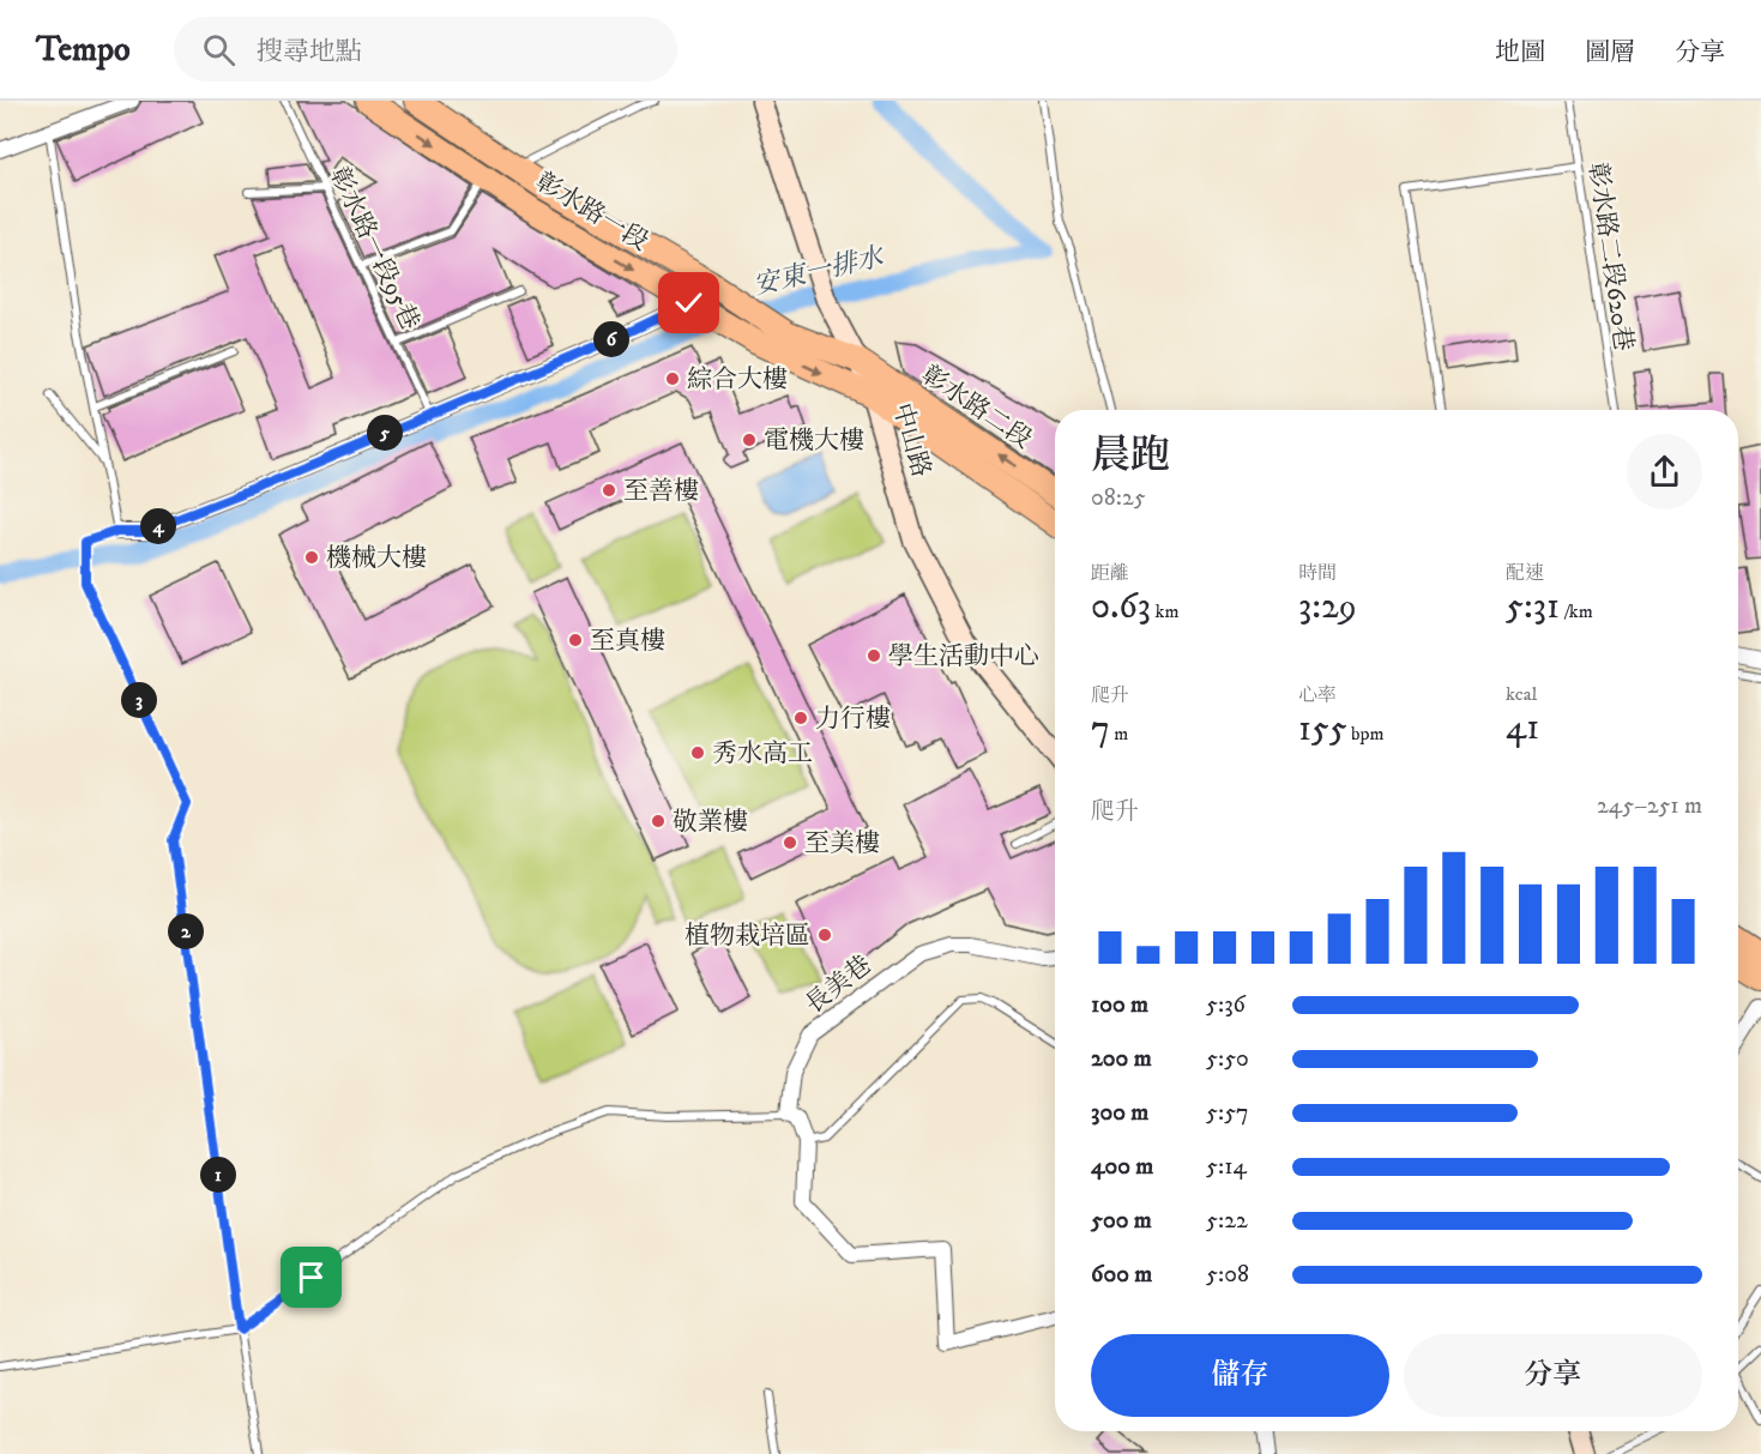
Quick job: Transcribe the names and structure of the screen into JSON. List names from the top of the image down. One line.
{"streets":{"main road":["彰水路一段","彰水路二段"],"street":["中山路","長美巷"],"lane":["彰水路一段95巷","彰水路二段620巷"]},"crossings":[["彰水路一段","彰水路二段"],["彰水路一段","中山路"],["彰水路二段","中山路"]],"water":["安東一排水"],"places":["綜合大樓","電機大樓","至善樓","機械大樓","至真樓","學生活動中心","力行樓","秀水高工","敬業樓","至美樓","植物栽培區"],"page":{"header":"Tempo","search":"搜尋地點","nav":["地圖","圖層","分享"],"pins":["6","5","4","3","2","1"],"heading":["晨跑","08:25"],"stats":[["距離","0.63 km"],["時間","3:29"],["配速","5:31 /km"],["爬升","7 m"],["心率","155 bpm"],["kcal","41"]],"chart":["爬升","245–251 m"],"list":[{"name":"100 m","note":"5:36"},{"name":"200 m","note":"5:50"},{"name":"300 m","note":"5:57"},{"name":"400 m","note":"5:14"},{"name":"500 m","note":"5:22"},{"name":"600 m","note":"5:08"}],"buttons":["儲存","分享"]}}
